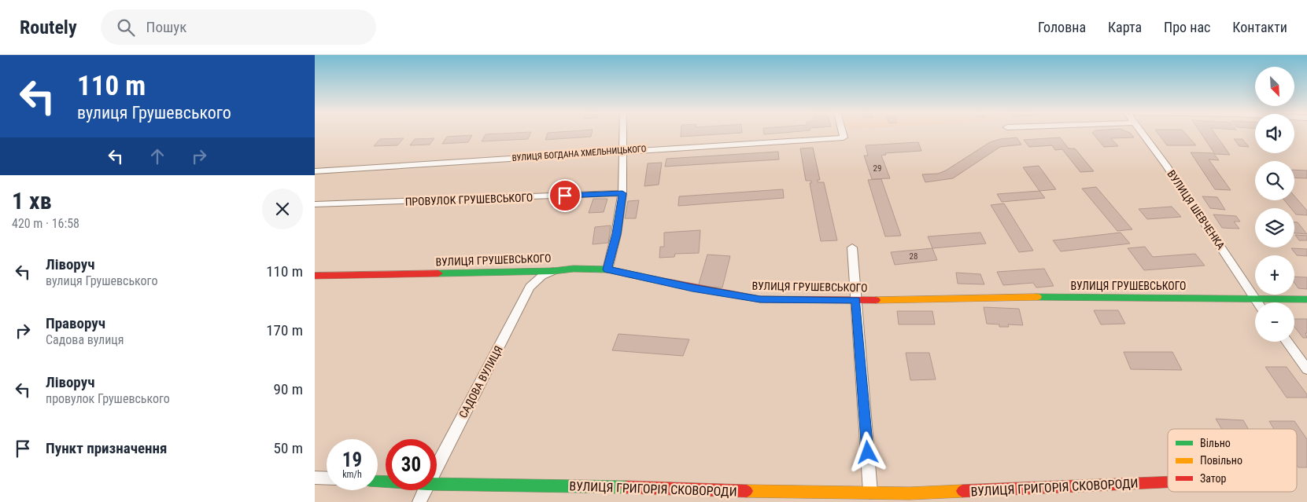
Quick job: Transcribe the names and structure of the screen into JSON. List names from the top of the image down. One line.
{"streets":{"street":["ВУЛИЦЯ БОГДАНА ХМЕЛЬНИЦЬКОГО","ПРОВУЛОК ГРУШЕВСЬКОГО","ВУЛИЦЯ ШЕВЧЕНКА","ВУЛИЦЯ ГРУШЕВСЬКОГО","САДОВА ВУЛИЦЯ","ВУЛИЦЯ ГРИГОРІЯ СКОВОРОДИ"]},"crossings":[["ВУЛИЦЯ ШЕВЧЕНКА","ВУЛИЦЯ ГРУШЕВСЬКОГО"],["ВУЛИЦЯ ГРУШЕВСЬКОГО","САДОВА ВУЛИЦЯ"]],"house_numbers":["29","28"],"legend":["Вільно","Повільно","Затор"],"north":"bottom right","page":{"header":"Routely","search":"Пошук","nav":["Головна","Карта","Про нас","Контакти"],"turn":["110 m","вулиця Грушевського"],"map_buttons":["+","−"],"heading":["1 хв","420 m · 16:58"],"list":[{"name":"Ліворуч","note":"вулиця Грушевського","value":"110 m"},{"name":"Праворуч","note":"Садова вулиця","value":"170 m"},{"name":"Ліворуч","note":"провулок Грушевського","value":"90 m"},{"name":"Пункт призначення","value":"50 m"}],"speed":"19 km/h","limit":"30"}}
